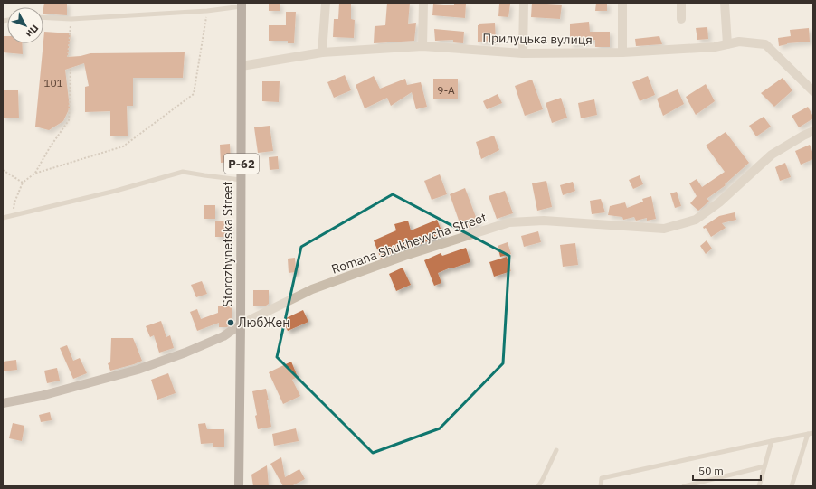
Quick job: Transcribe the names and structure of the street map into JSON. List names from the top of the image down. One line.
{"streets":{"main road":["Р-62","Storozhynetska Street"],"street":["Прилуцька вулиця","Romana Shukhevycha Street"]},"crossings":[["Прилуцька вулиця","Storozhynetska Street"],["Romana Shukhevycha Street","Storozhynetska Street"]],"places":["ЛюбЖен"],"house_numbers":["101","9-А"],"scale_bar":"50 m","north":"bottom right"}
